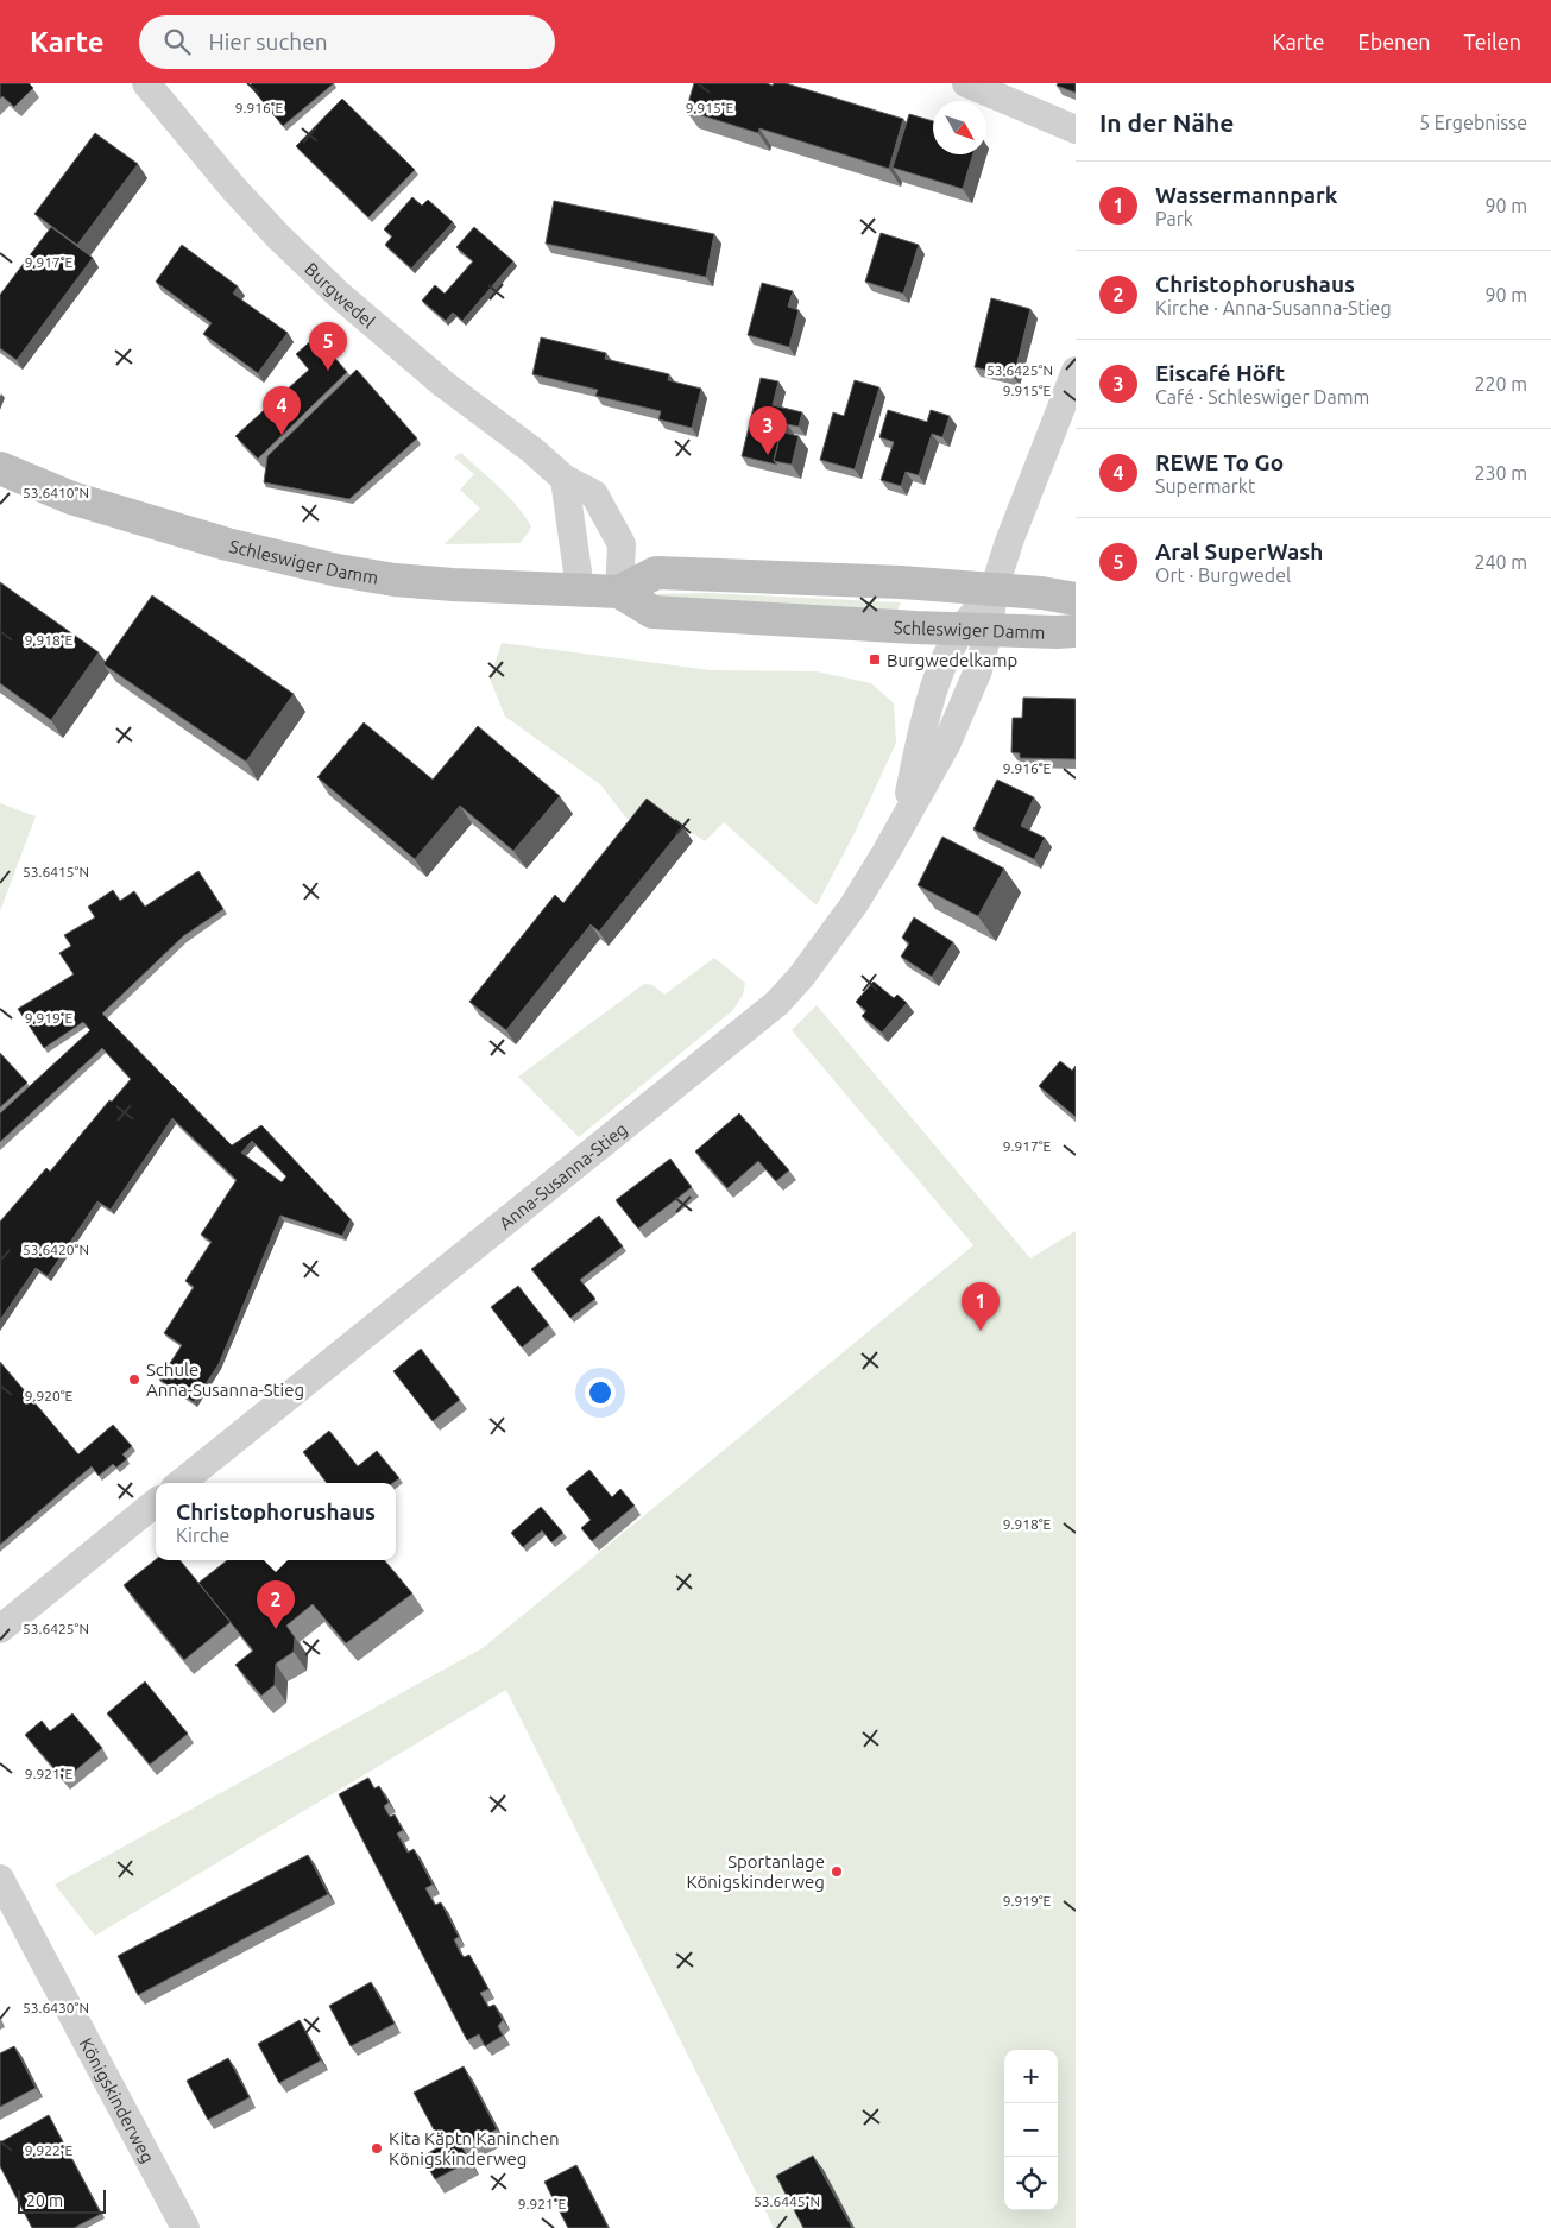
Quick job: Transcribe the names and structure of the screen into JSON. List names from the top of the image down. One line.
{"streets":{"main road":["Schleswiger Damm"],"street":["Burgwedel","Anna-Susanna-Stieg","Königskinderweg"]},"crossings":[["Burgwedel","Schleswiger Damm"],["Schleswiger Damm","Anna-Susanna-Stieg"]],"places":{"transit":["Burgwedelkamp"],"other":["Schule Anna-Susanna-Stieg","Sportanlage Königskinderweg","Kita Käptn Kaninchen Königskinderweg"]},"scale_bar":"20 m","north":"bottom right","page":{"header":"Karte","search":"Hier suchen","nav":["Karte","Ebenen","Teilen"],"heading":["In der Nähe","5 Ergebnisse"],"list":[{"mark":"1","name":"Wassermannpark","note":"Park","value":"90 m"},{"mark":"2","name":"Christophorushaus","note":"Kirche · Anna-Susanna-Stieg","value":"90 m"},{"mark":"3","name":"Eiscafé Höft","note":"Café · Schleswiger Damm","value":"220 m"},{"mark":"4","name":"REWE To Go","note":"Supermarkt","value":"230 m"},{"mark":"5","name":"Aral SuperWash","note":"Ort · Burgwedel","value":"240 m"}],"pins":["5","4","3","1","2"],"popup":["Christophorushaus","Kirche"],"map_buttons":["+","−"],"scale":"20 m"},"coordinates":["9.916°E","9.915°E","9.917°E","53.6425°N","53.6410°N","9.918°E","53.6415°N","9.919°E","53.6420°N","9.920°E","9.921°E","53.6430°N","9.922°E","53.6445°N"]}
